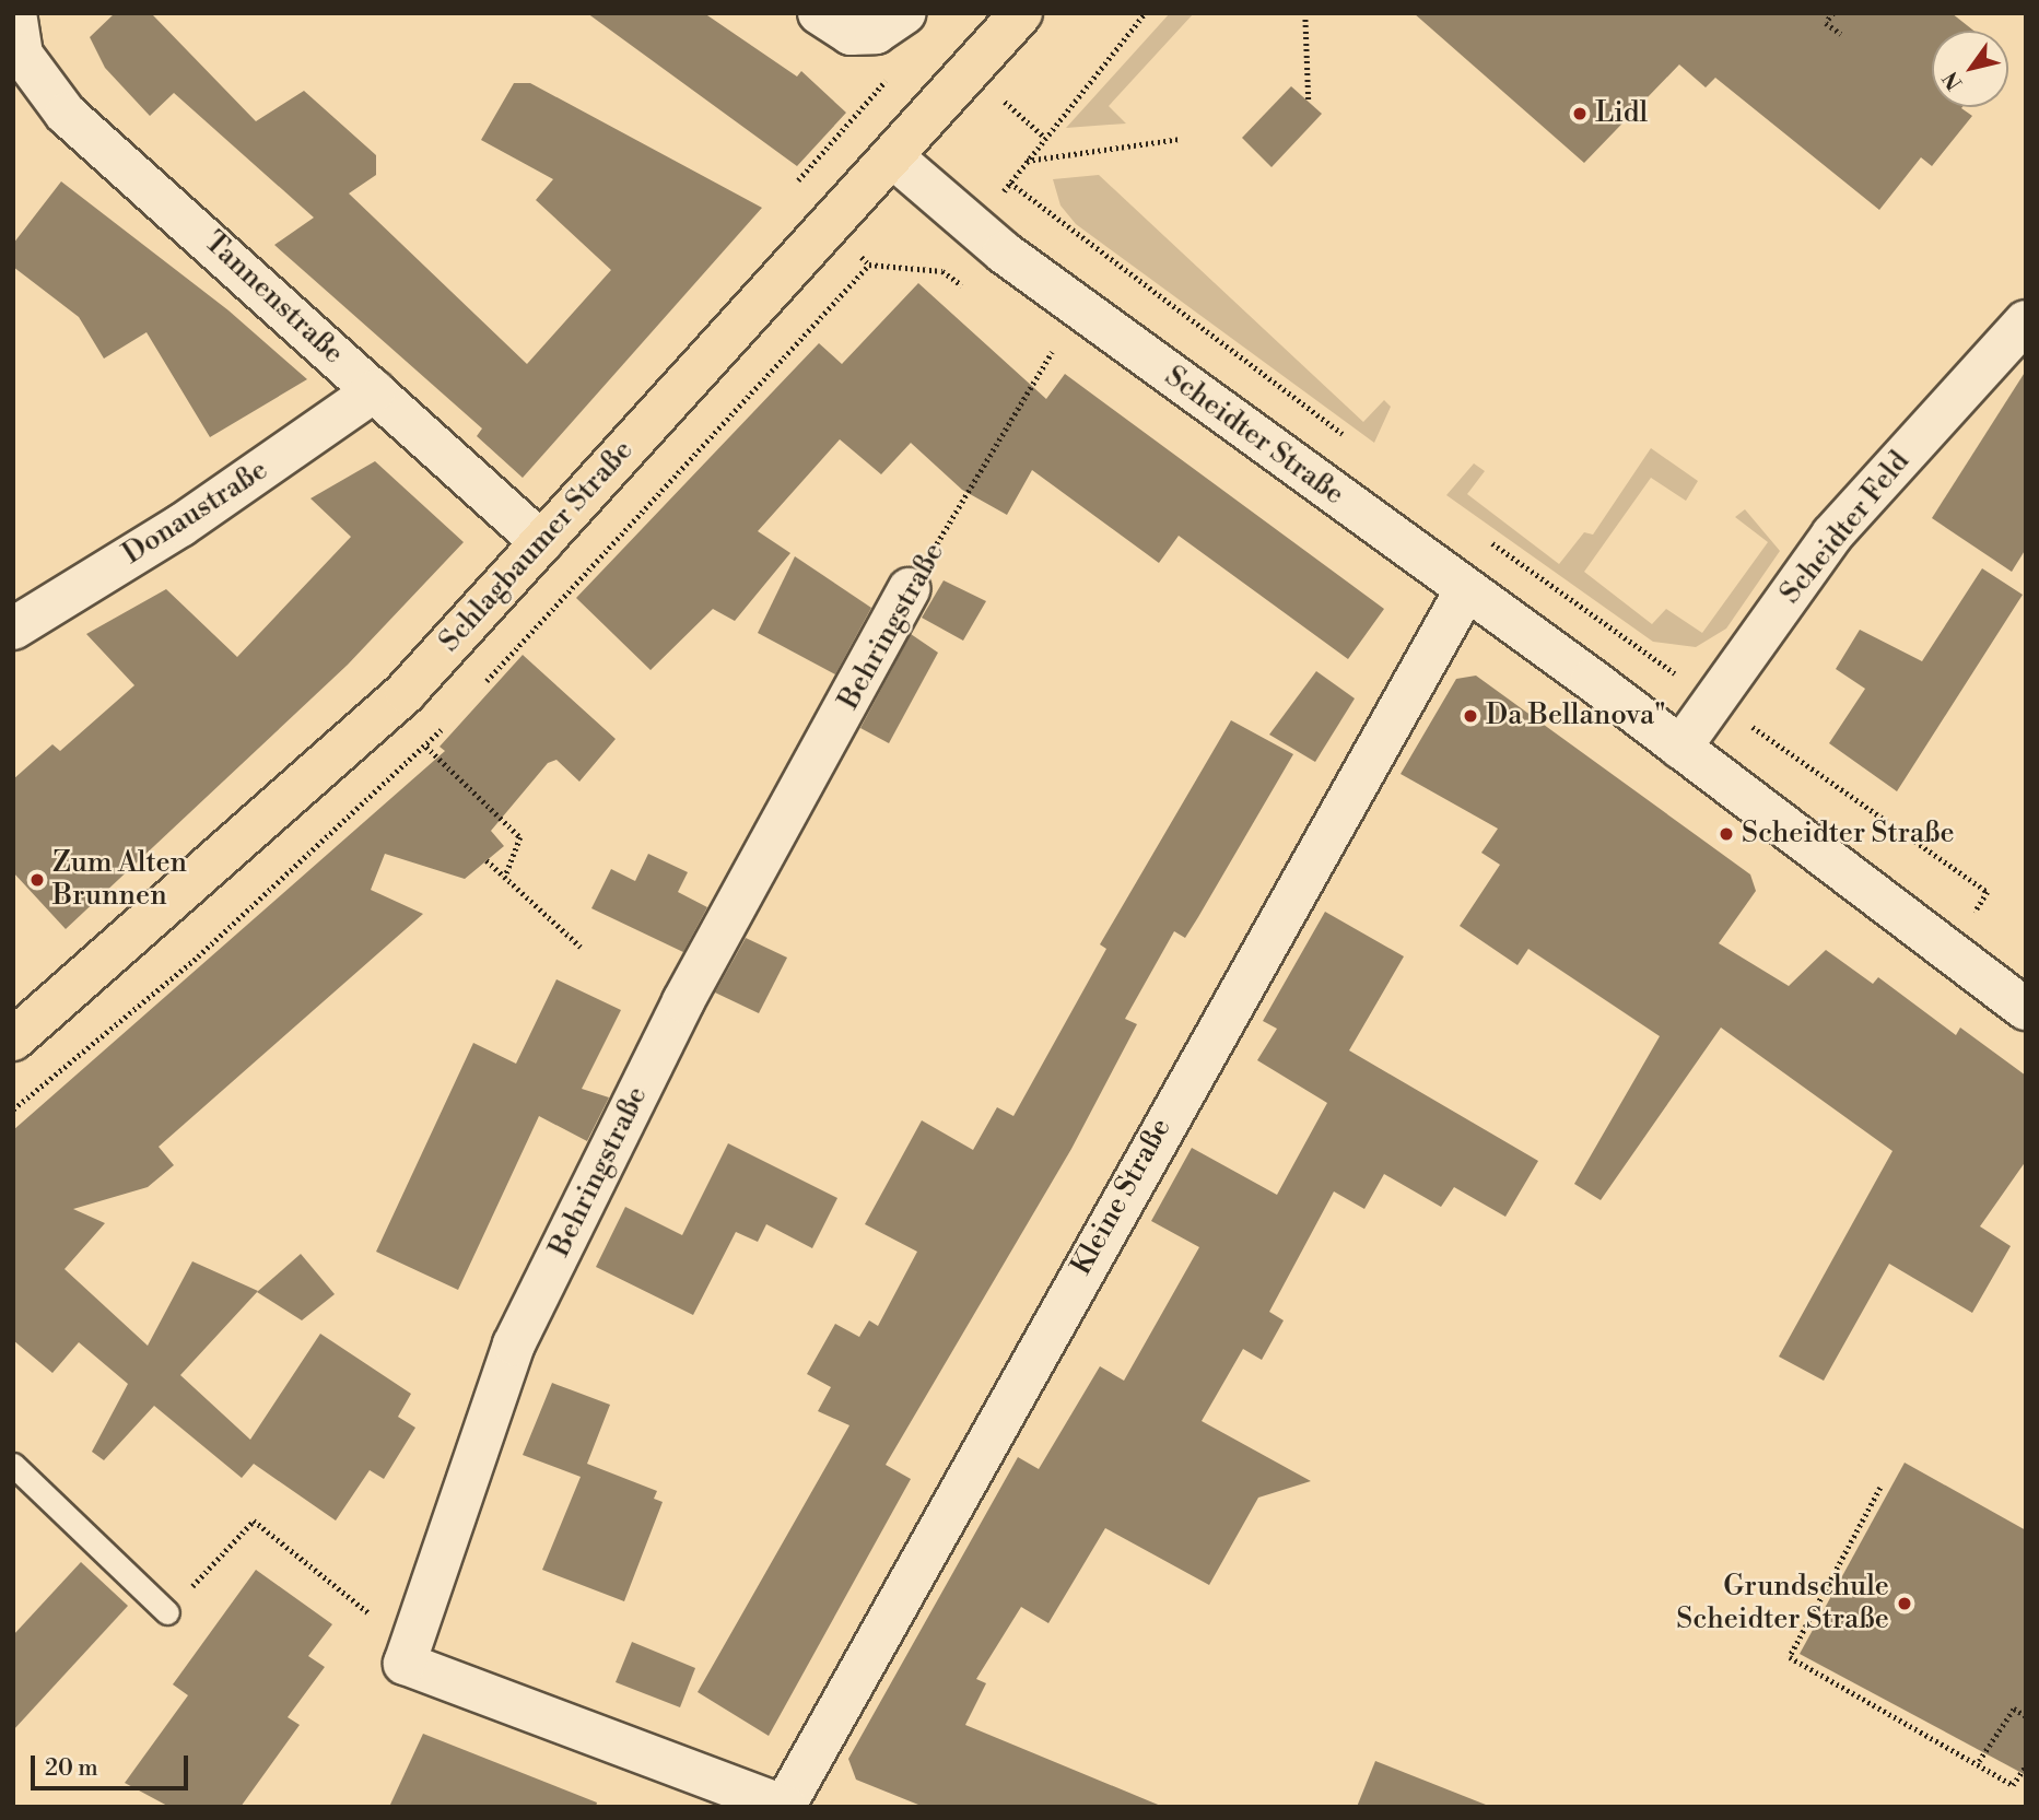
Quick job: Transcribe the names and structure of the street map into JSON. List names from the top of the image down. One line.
{"streets":{"main road":["Schlagbaumer Straße"],"street":["Tannenstraße","Scheidter Straße","Donaustraße","Scheidter Feld","Behringstraße","Kleine Straße"]},"crossings":[["Tannenstraße","Donaustraße"],["Tannenstraße","Schlagbaumer Straße"],["Scheidter Straße","Scheidter Feld"],["Scheidter Straße","Schlagbaumer Straße"],["Scheidter Straße","Kleine Straße"],["Behringstraße","Kleine Straße"]],"places":["Lidl","Da Bellanova\"","Scheidter Straße","Zum Alten Brunnen","Grundschule Scheidter Straße"],"scale_bar":"20 m","north":"bottom left"}
